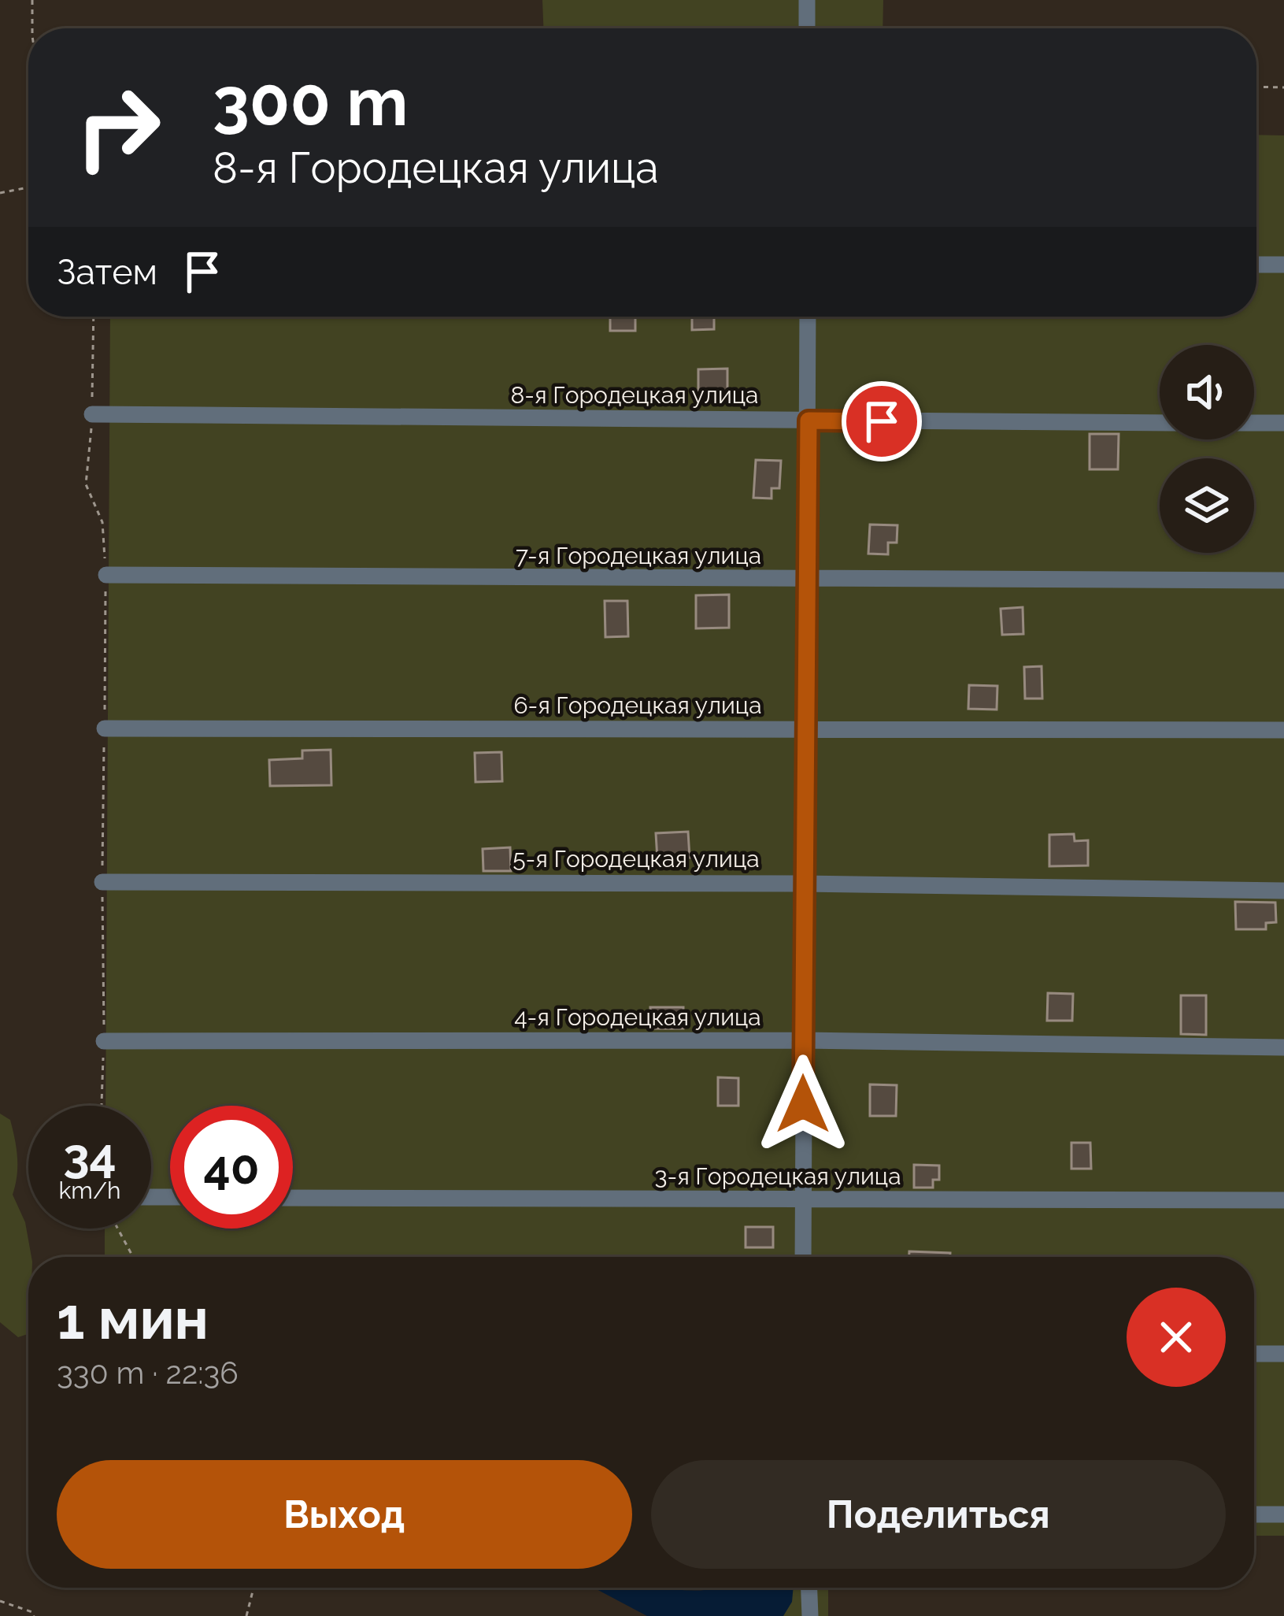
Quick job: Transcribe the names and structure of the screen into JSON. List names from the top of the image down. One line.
{"streets":{"street":["8-я Городецкая улица","7-я Городецкая улица","6-я Городецкая улица","5-я Городецкая улица","4-я Городецкая улица","3-я Городецкая улица"]},"page":{"turn":["300 m","8-я Городецкая улица"],"then":"Затем","speed":"34 km/h","limit":"40","heading":["1 мин","330 m · 22:36"],"buttons":["Выход","Поделиться"]}}
